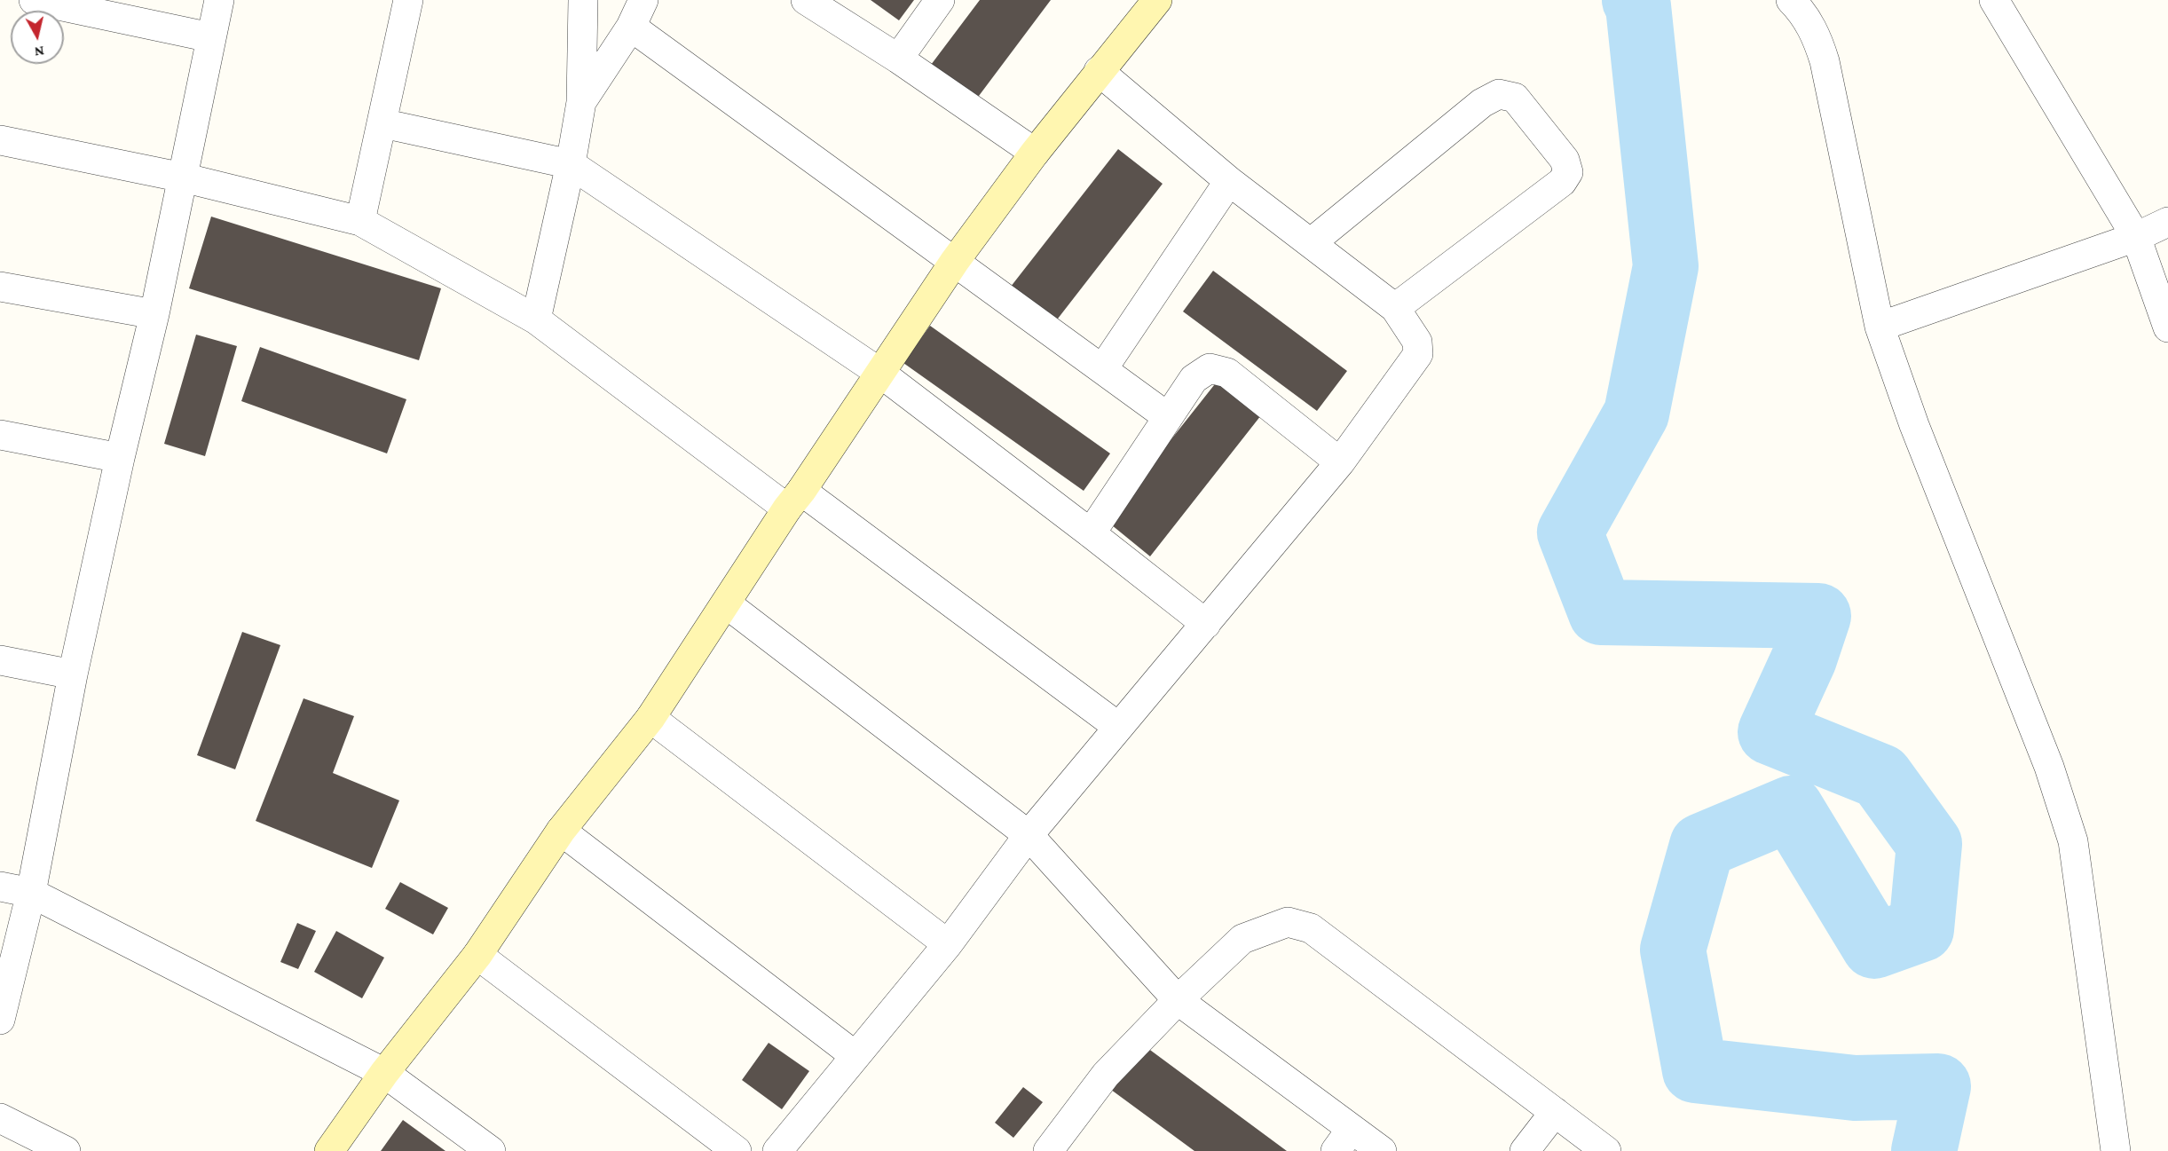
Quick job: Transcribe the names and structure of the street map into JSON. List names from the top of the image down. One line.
{"north":"bottom"}
